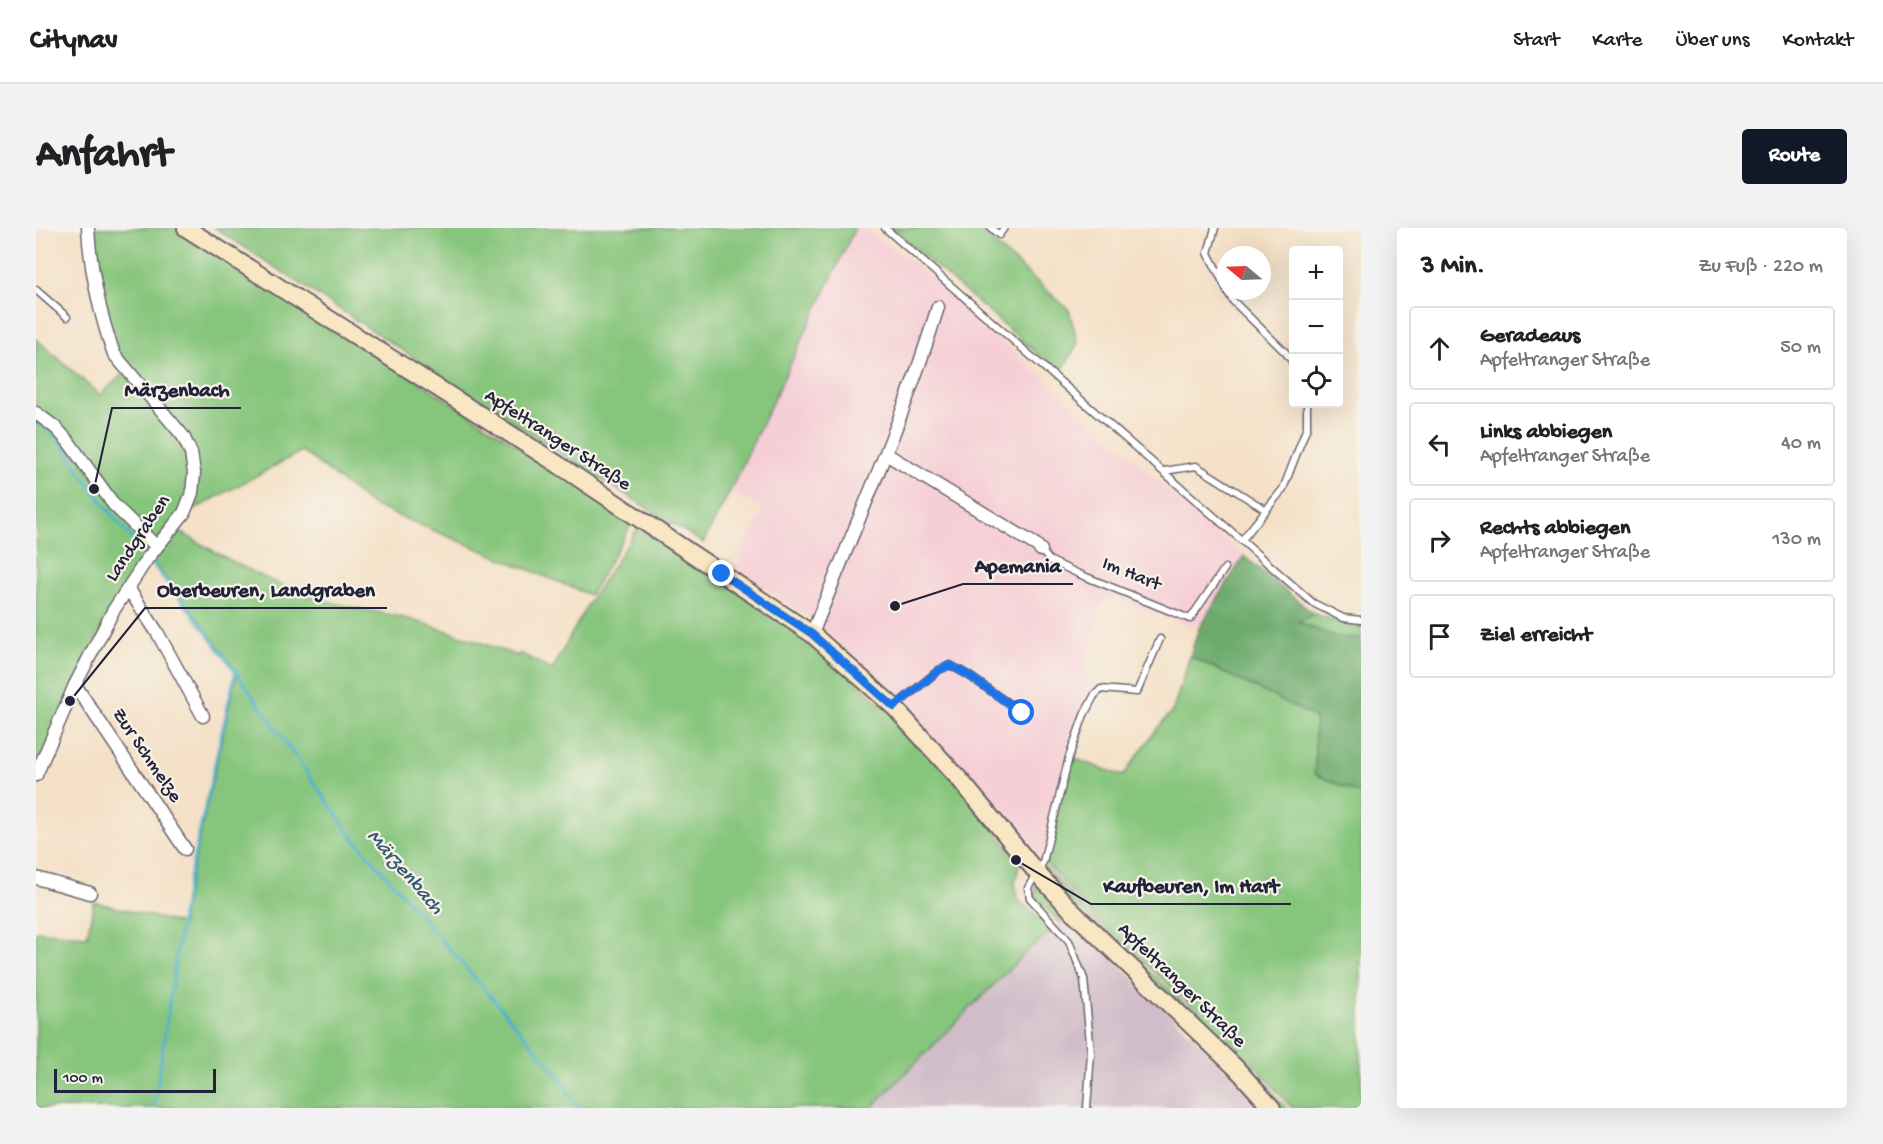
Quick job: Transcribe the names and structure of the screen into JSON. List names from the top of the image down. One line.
{"streets":{"street":["Apfeltranger Straße","Landgraben","Im Hart","Zur Schmelze"]},"crossings":[["Landgraben","Zur Schmelze"]],"water":["Märzenbach"],"places":["Märzenbach","Apemania","Oberbeuren, Landgraben","Kaufbeuren, Im Hart"],"scale_bar":"100 m","north":"left","page":{"header":"Citynav","nav":["Start","Karte","Über uns","Kontakt"],"buttons":"Route","title":"Anfahrt","heading":["3 Min.","Zu Fuß · 220 m"],"map_buttons":["+","−"],"list":[["Geradeaus","Apfeltranger Straße","50 m"],["Links abbiegen","Apfeltranger Straße","40 m"],["Rechts abbiegen","Apfeltranger Straße","130 m"],"Ziel erreicht"],"scale":"100 m"}}
